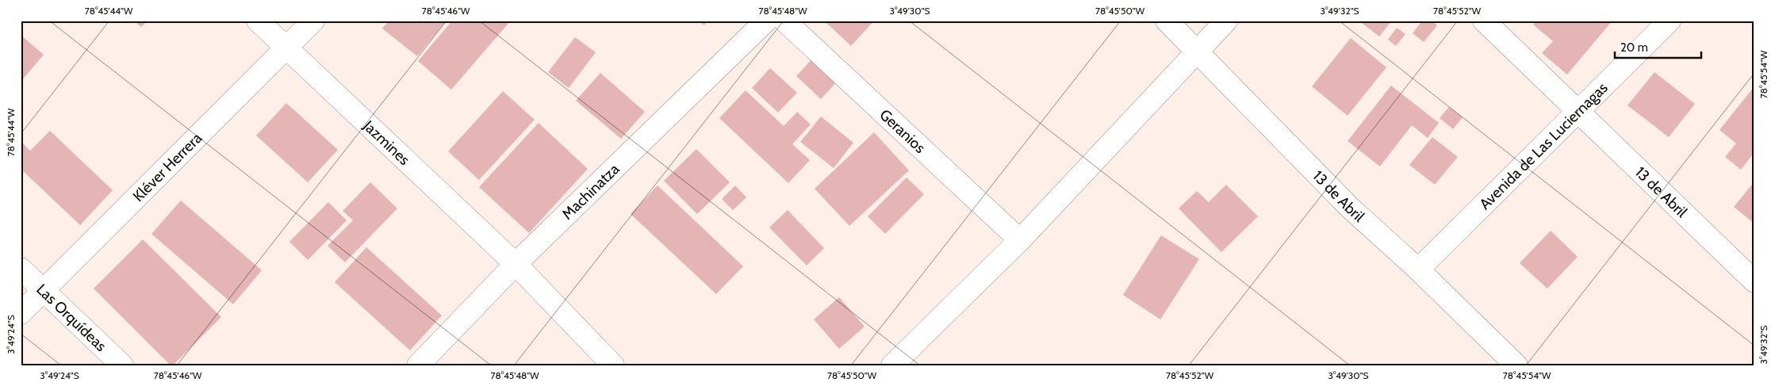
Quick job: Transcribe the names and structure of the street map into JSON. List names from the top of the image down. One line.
{"streets":{"street":["Geranios","Jazmines","Avenida de Las Luciernagas","Kléver Herrera","Machinatza","13 de Abril","Las Orquídeas"]},"crossings":[["Jazmines","Kléver Herrera"],["Jazmines","Machinatza"],["Avenida de Las Luciernagas","13 de Abril"],["Kléver Herrera","Las Orquídeas"]],"scale_bar":"20 m","coordinates":["78°45'44\"W","78°45'46\"W","78°45'48\"W","3°49'30\"S","78°45'50\"W","3°49'32\"S","78°45'52\"W","78°45'54\"W","3°49'24\"S"]}
